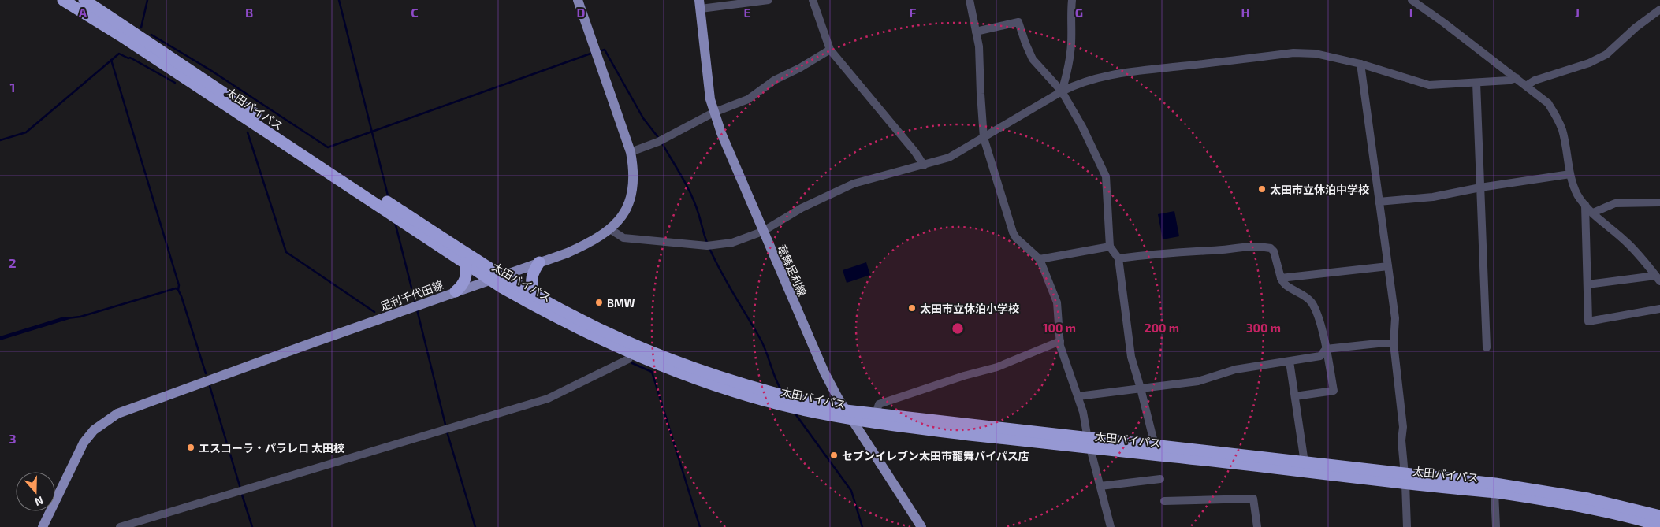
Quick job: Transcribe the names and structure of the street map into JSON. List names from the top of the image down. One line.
{"streets":{"highway":["太田バイパス"],"main road":["竜舞足利線","足利千代田線"]},"crossings":[["太田バイパス","竜舞足利線"],["太田バイパス","足利千代田線"]],"places":["太田市立休泊中学校","BMW","太田市立休泊小学校","エスコーラ・パラレロ 太田校","セブンイレブン太田市龍舞バイパス店"],"north":"bottom","grid":{"columns":["A","B","C","D","E","F","G","H","I","J"],"rows":["1","2","3"]},"rings":["100 m","200 m","300 m"]}
